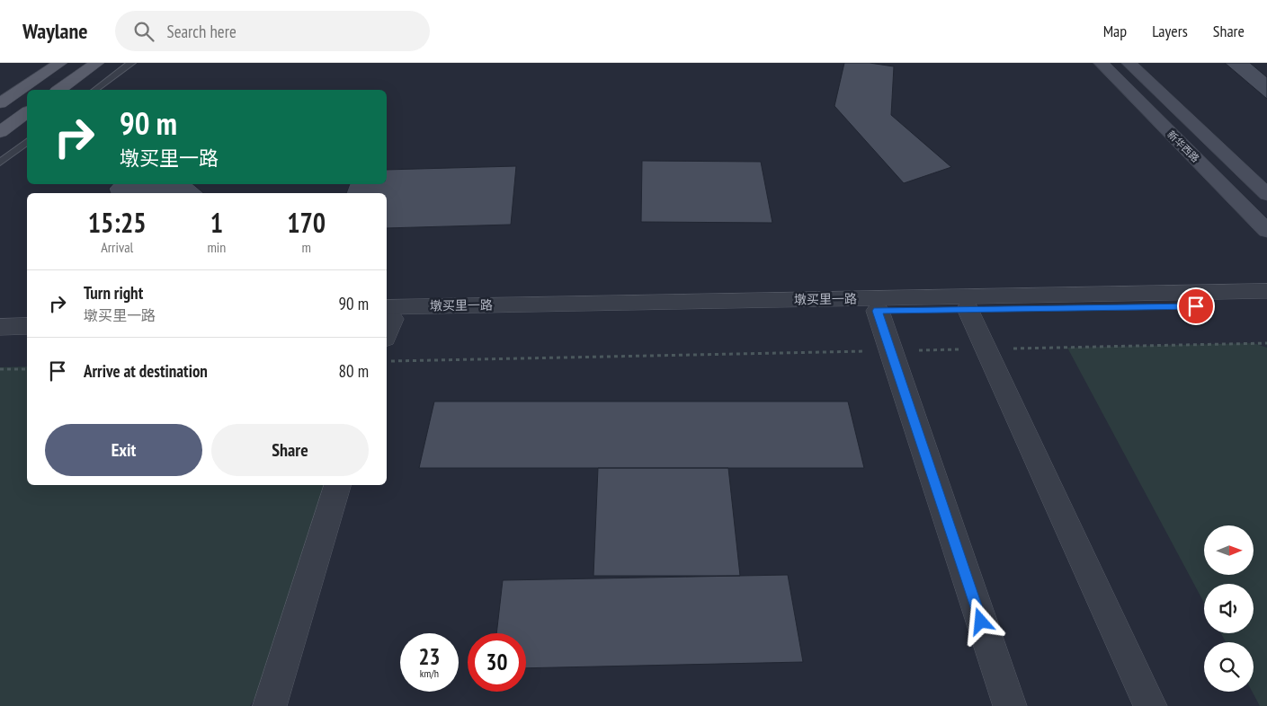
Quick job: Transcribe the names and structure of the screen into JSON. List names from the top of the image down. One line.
{"streets":{"main road":["新华西路"],"street":["墩买里一路"]},"north":"right","page":{"header":"Waylane","search":"Search here","nav":["Map","Layers","Share"],"turn":["90 m","墩买里一路"],"eta":["15:25","Arrival","1","min","170","m"],"list":[{"name":"Turn right","note":"墩买里一路","value":"90 m"},{"name":"Arrive at destination","value":"80 m"}],"buttons":["Exit","Share"],"speed":"23 km/h","limit":"30"}}
